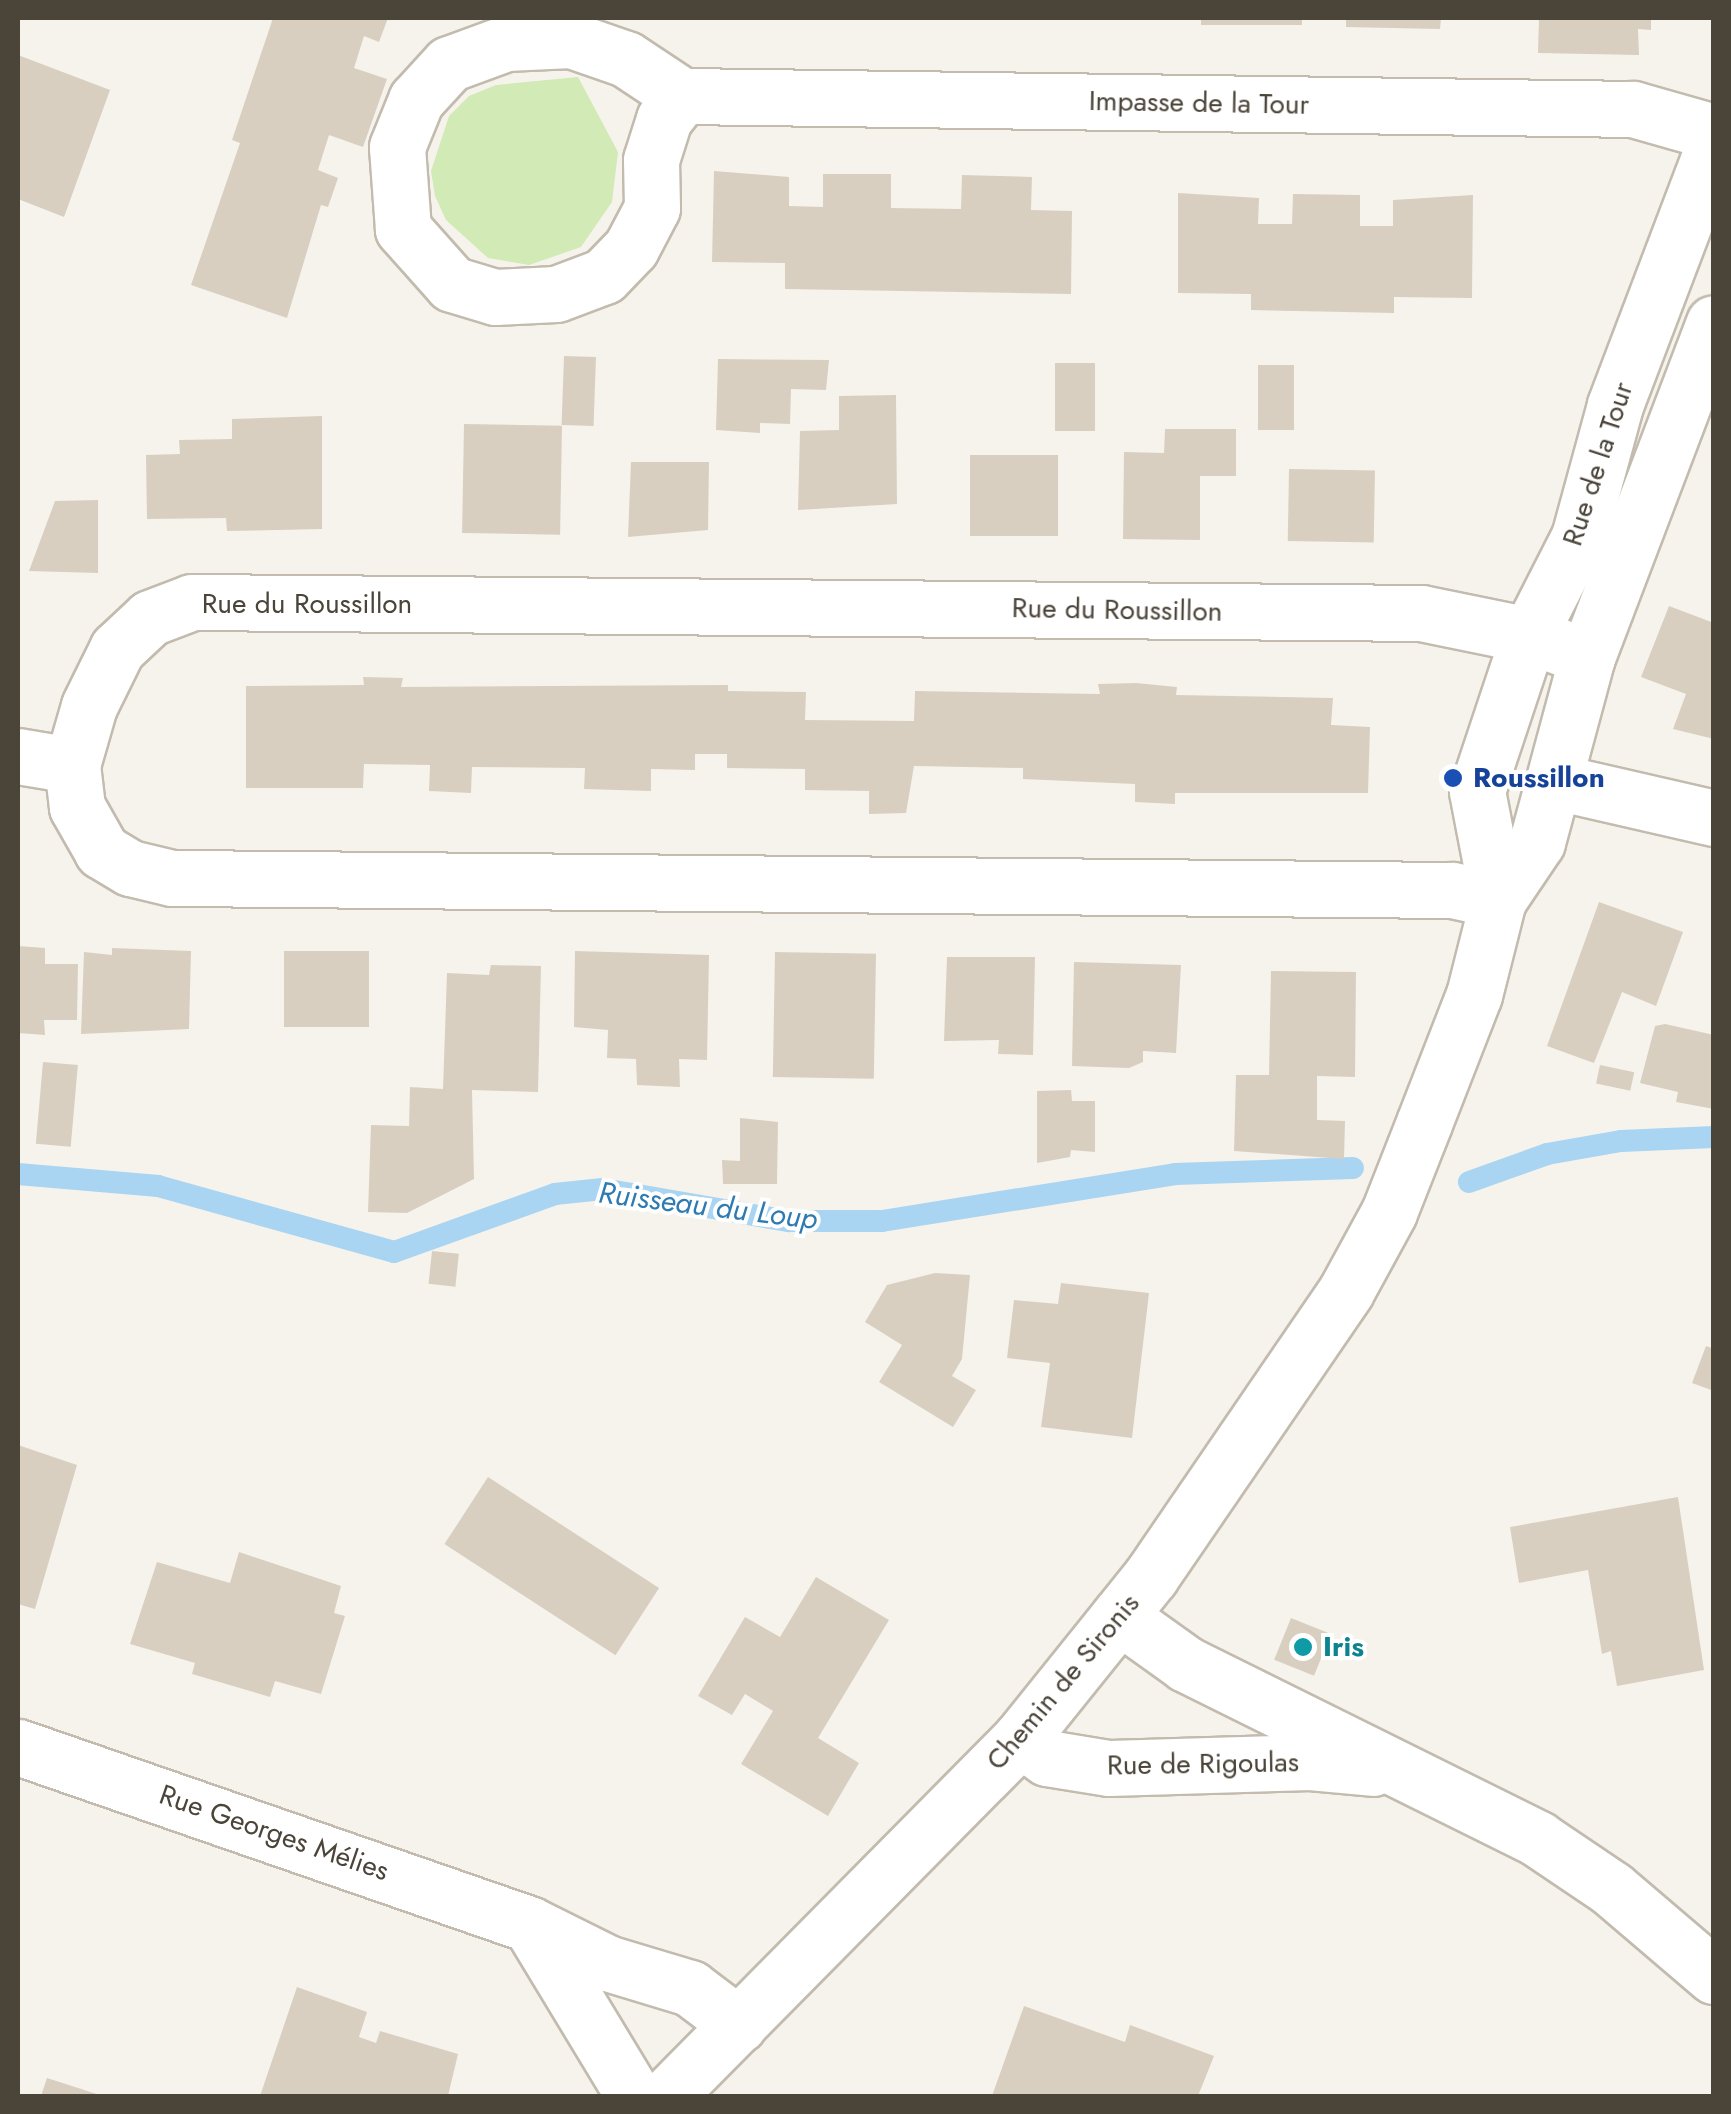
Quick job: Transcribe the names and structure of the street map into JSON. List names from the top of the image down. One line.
{"streets":{"street":["Impasse de la Tour","Rue de la Tour","Rue du Roussillon","Chemin de Sironis","Rue de Rigoulas","Rue Georges Mélies"]},"crossings":[["Rue de la Tour","Rue du Roussillon"],["Rue de la Tour","Chemin de Sironis"],["Chemin de Sironis","Rue de Rigoulas"],["Chemin de Sironis","Rue Georges Mélies"]],"water":["Ruisseau du Loup"],"places":["Roussillon","Iris"]}
